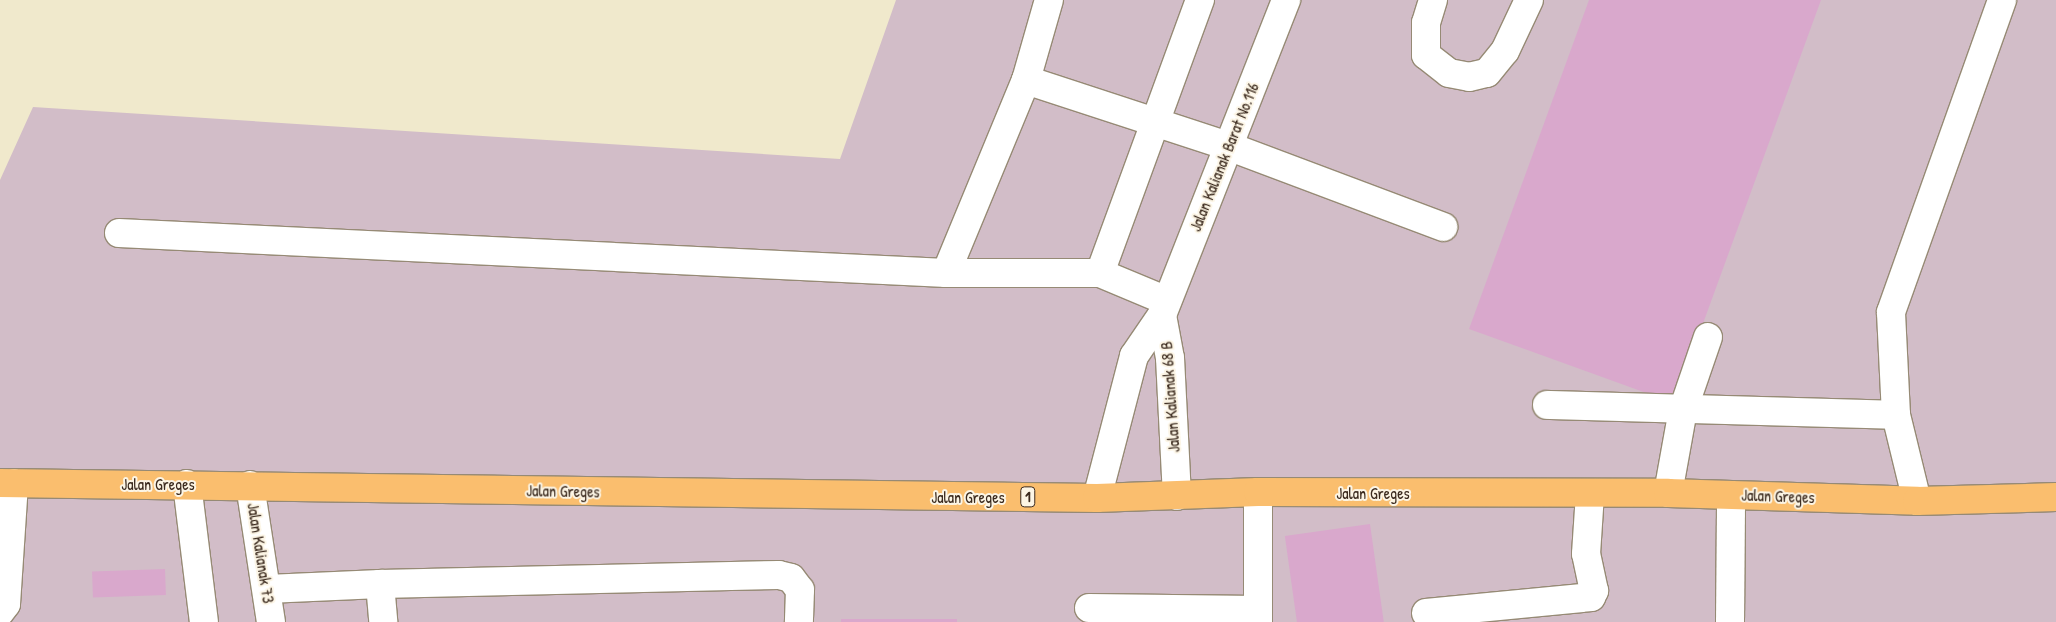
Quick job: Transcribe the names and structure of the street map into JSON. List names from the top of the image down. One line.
{"streets":{"highway":["Jalan Greges","1"],"lane":["Jalan Kalianak Barat No.116","Jalan Kalianak 68 B","Jalan Kalianak 73"]},"crossings":[["Jalan Kalianak Barat No.116","Jalan Kalianak 68 B"],["Jalan Kalianak 68 B","Jalan Greges"],["Jalan Greges","Jalan Kalianak 73"]]}
